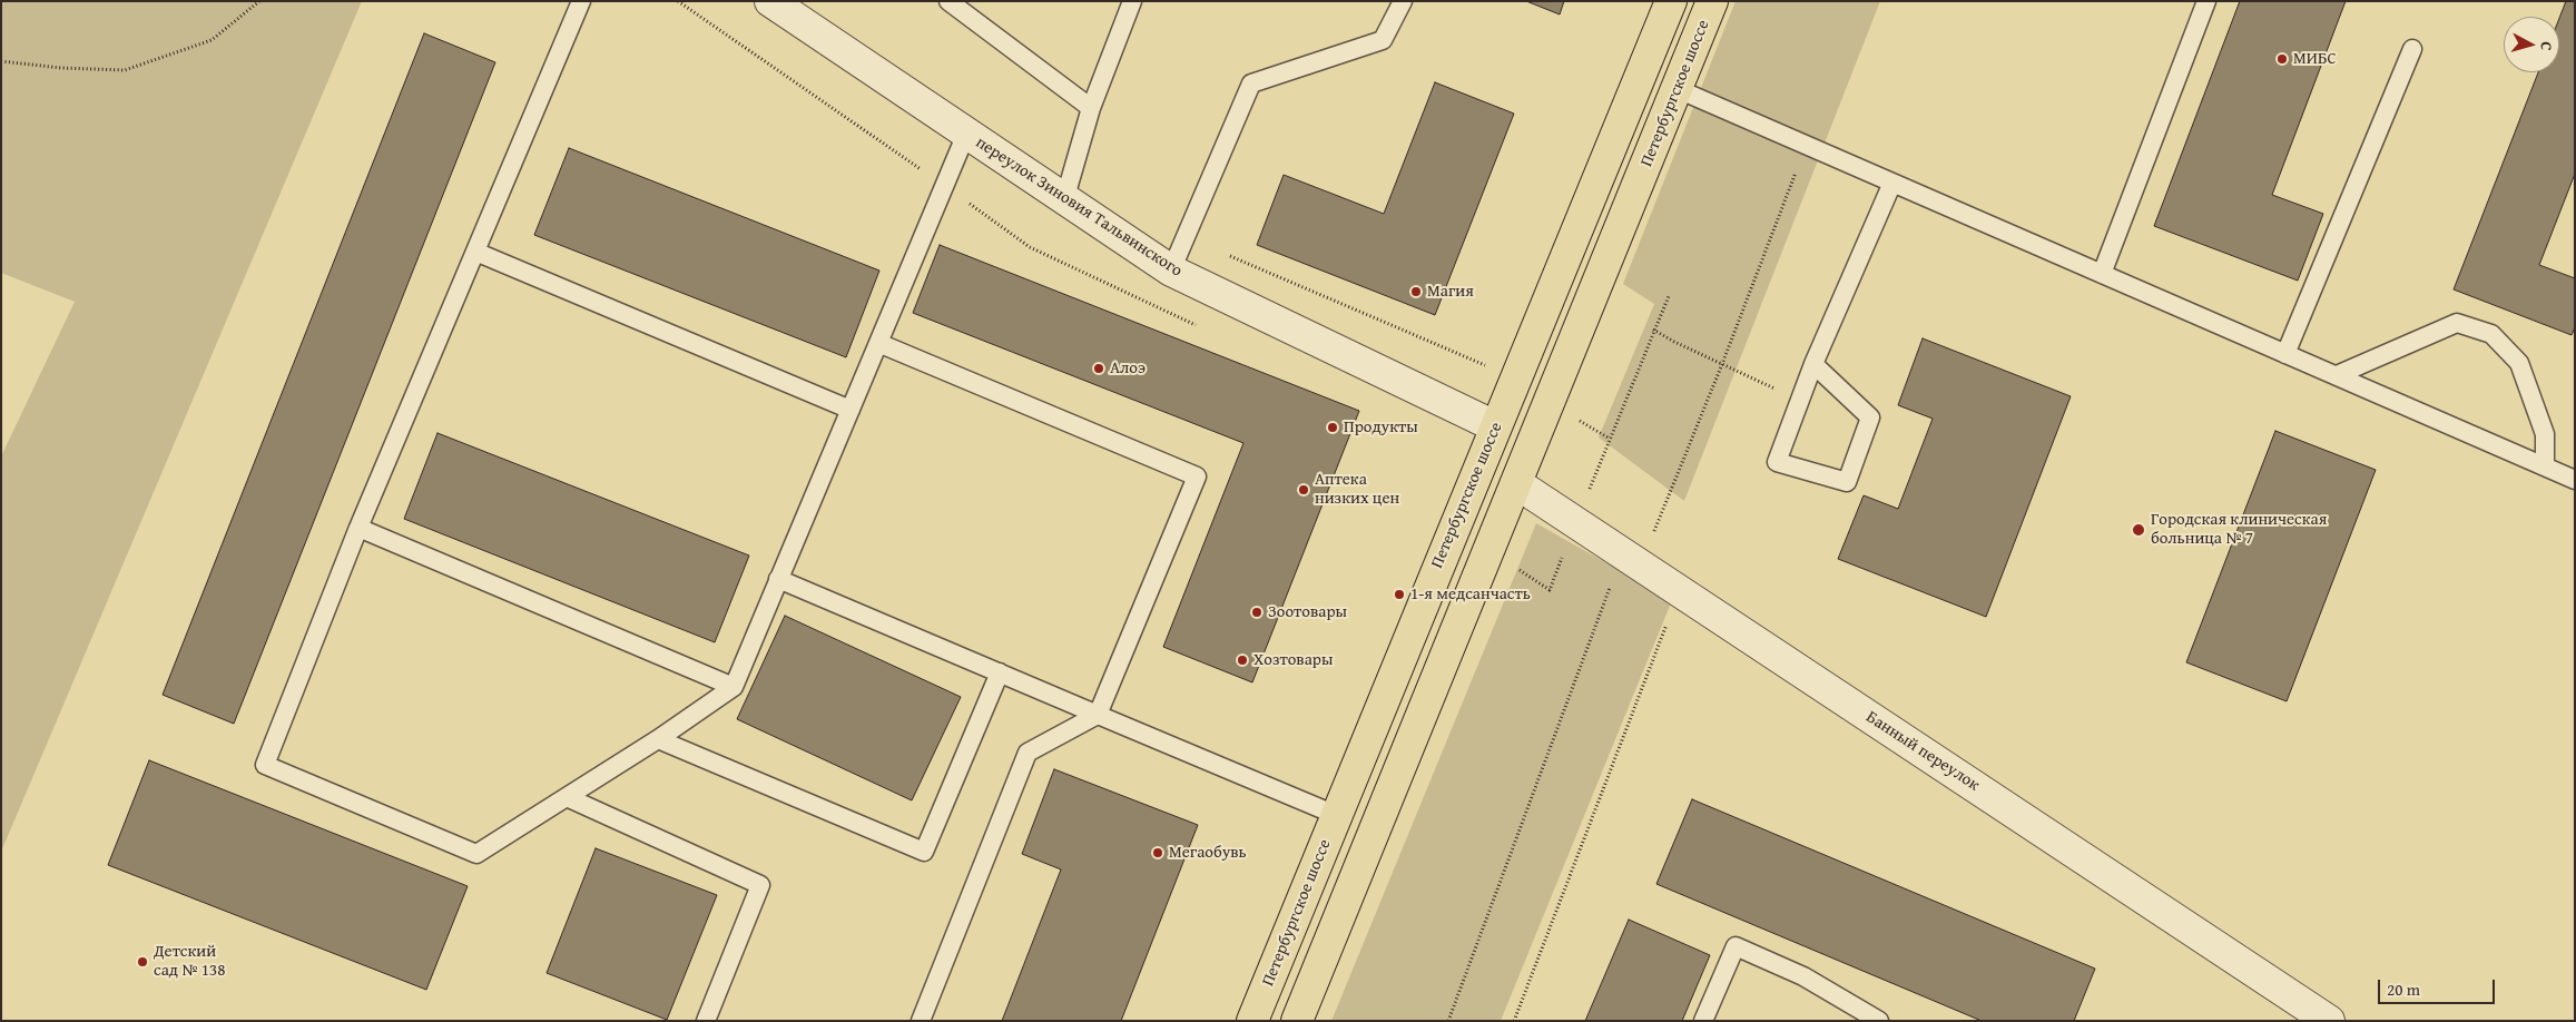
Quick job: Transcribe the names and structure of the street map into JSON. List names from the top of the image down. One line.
{"streets":{"main road":["Петербургское шоссе"],"street":["переулок Зиновия Тальвинского","Банный переулок"]},"crossings":[["Петербургское шоссе","переулок Зиновия Тальвинского"],["Петербургское шоссе","Банный переулок"]],"places":["МИБС","Магия","Алоэ","Продукты","Аптека низких цен","Городская клиническая больница № 7","1-я медсанчасть","Зоотовары","Хозтовары","Мегаобувь","Детский сад № 138"],"scale_bar":"20 m","north":"right"}
